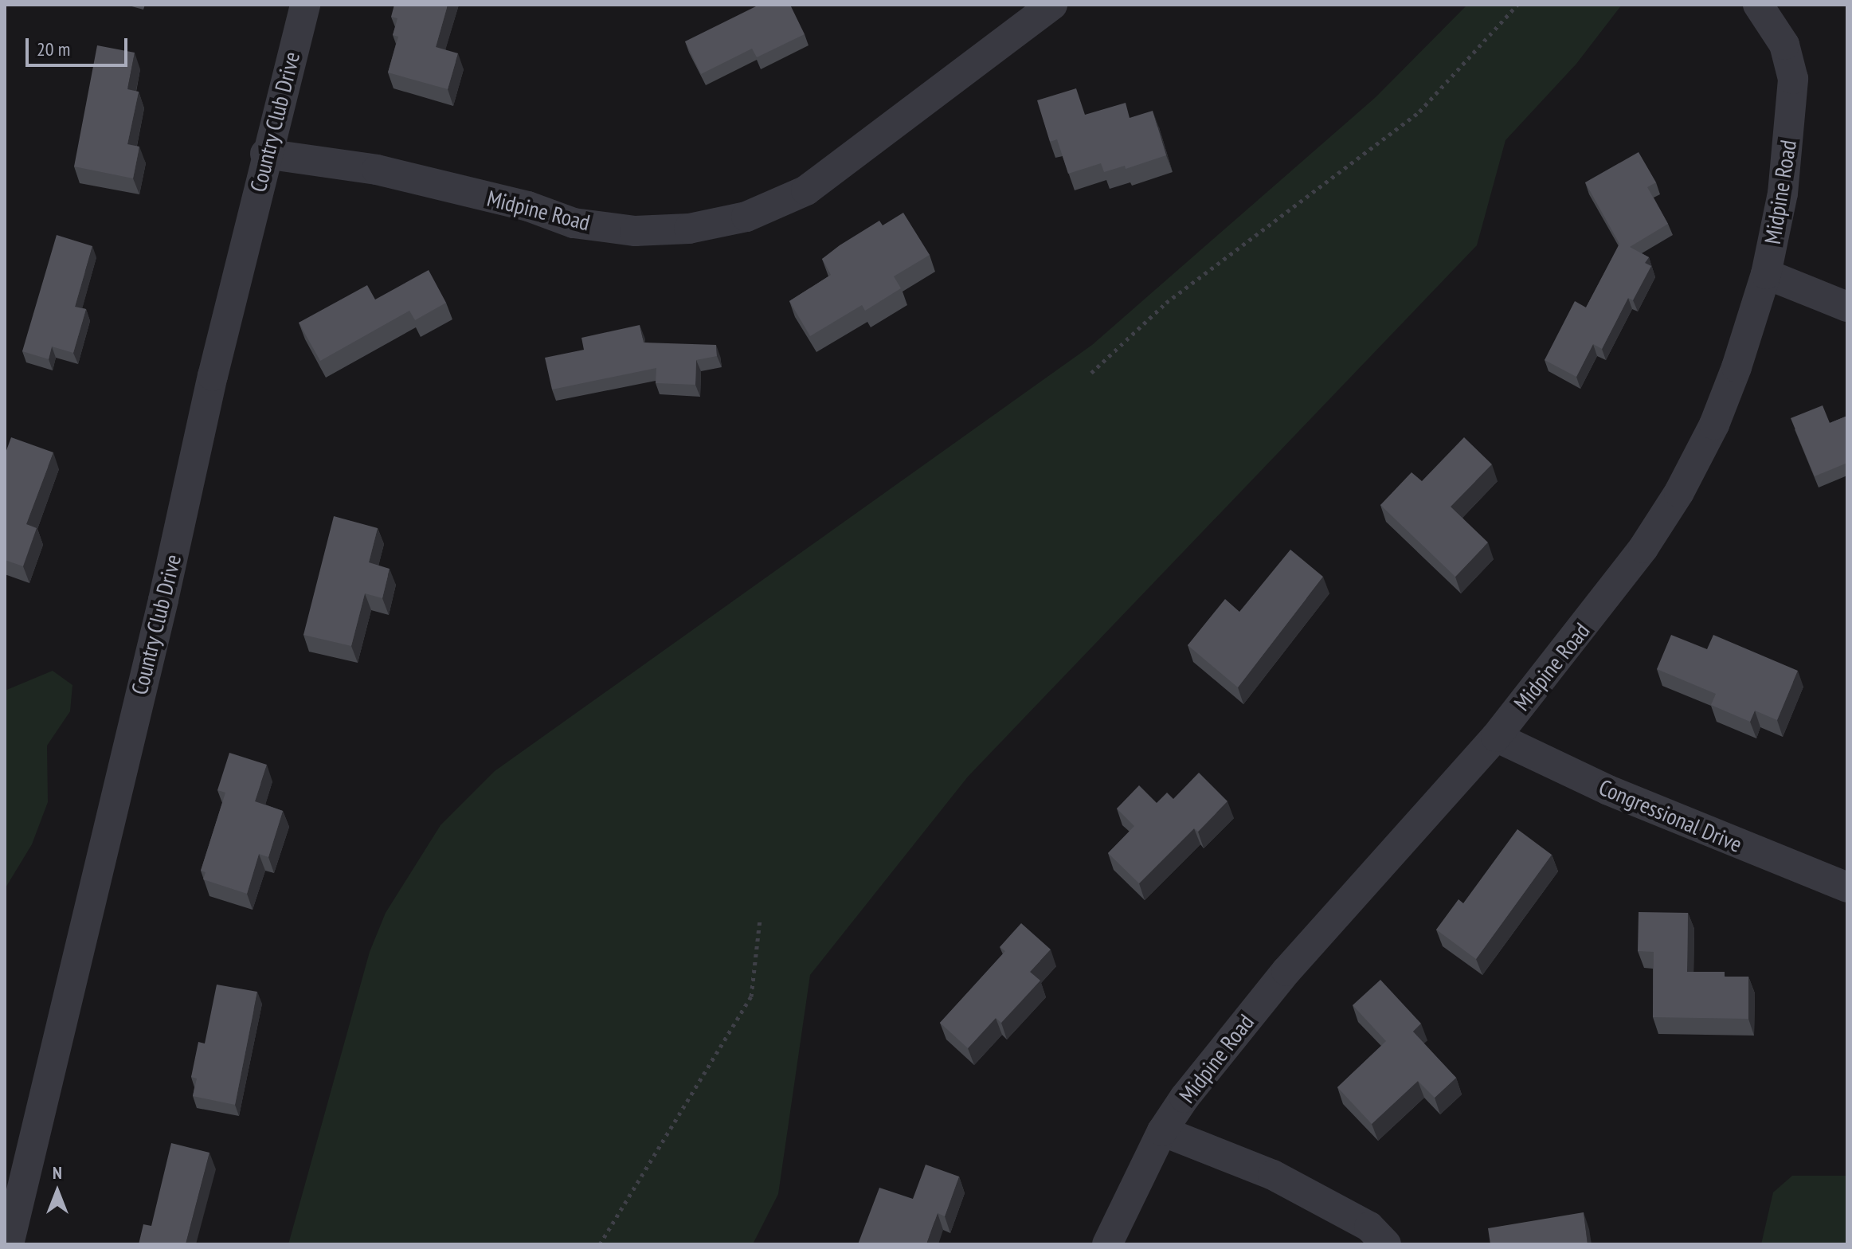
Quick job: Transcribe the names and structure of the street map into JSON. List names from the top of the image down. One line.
{"streets":{"street":["Country Club Drive","Midpine Road","Congressional Drive"]},"crossings":[["Country Club Drive","Midpine Road"],["Midpine Road","Congressional Drive"]],"scale_bar":"20 m","north":"top"}
